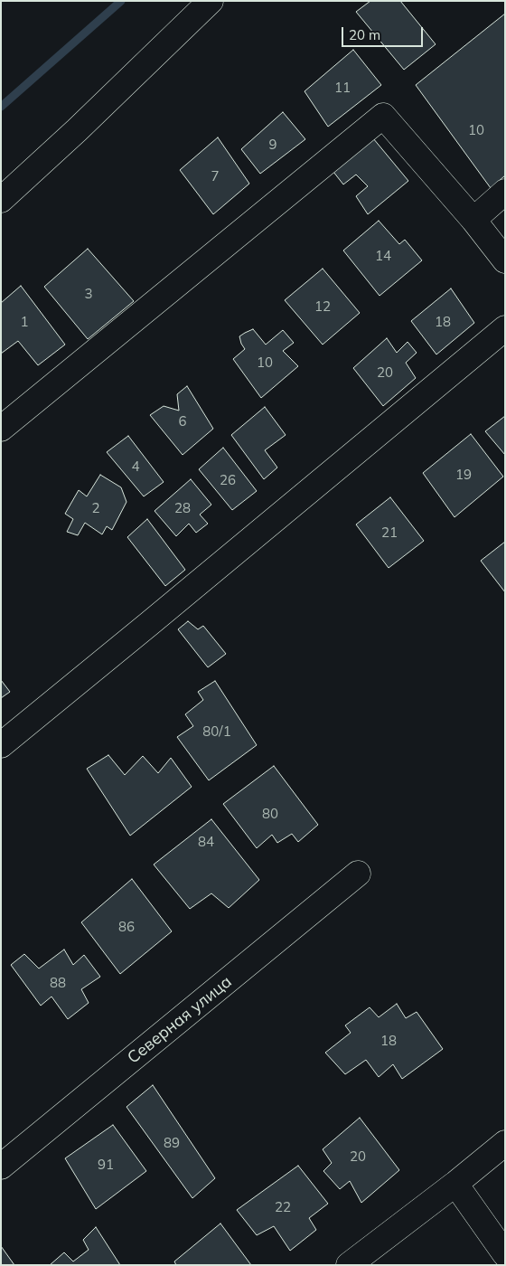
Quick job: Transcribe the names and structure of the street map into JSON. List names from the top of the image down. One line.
{"streets":{"street":["Северная улица"]},"house_numbers":["11","10","9","7","14","3","12","1","18","10","20","6","4","19","26","2","28","21","80/1","80","84","86","88","18","89","20","91","22"],"scale_bar":"20 m"}
